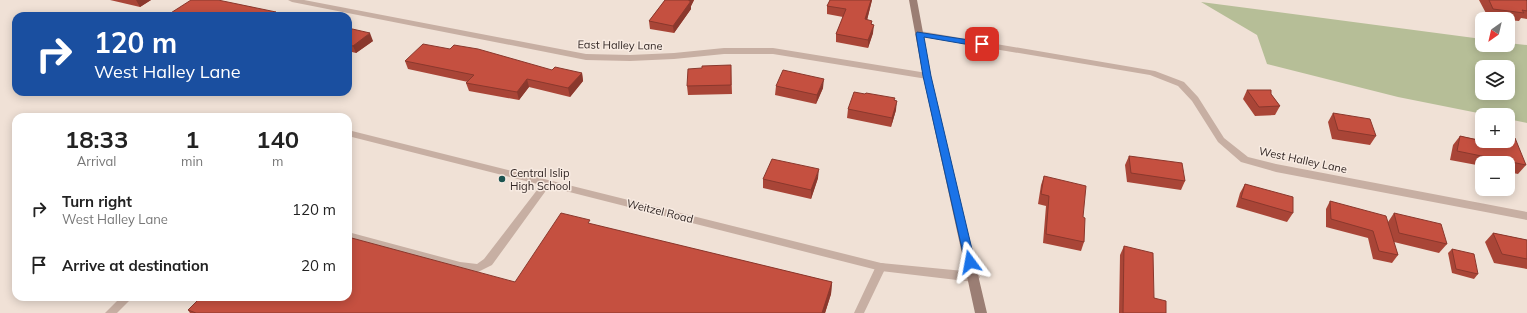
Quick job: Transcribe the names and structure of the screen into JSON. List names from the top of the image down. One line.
{"streets":{"street":["East Halley Lane","West Halley Lane","Weitzel Road"]},"places":["Central Islip High School"],"north":"bottom left","page":{"map_buttons":["+","−"],"turn":["120 m","West Halley Lane"],"eta":["18:33","Arrival","1","min","140","m"],"list":[{"name":"Turn right","note":"West Halley Lane","value":"120 m"},{"name":"Arrive at destination","value":"20 m"}]}}
